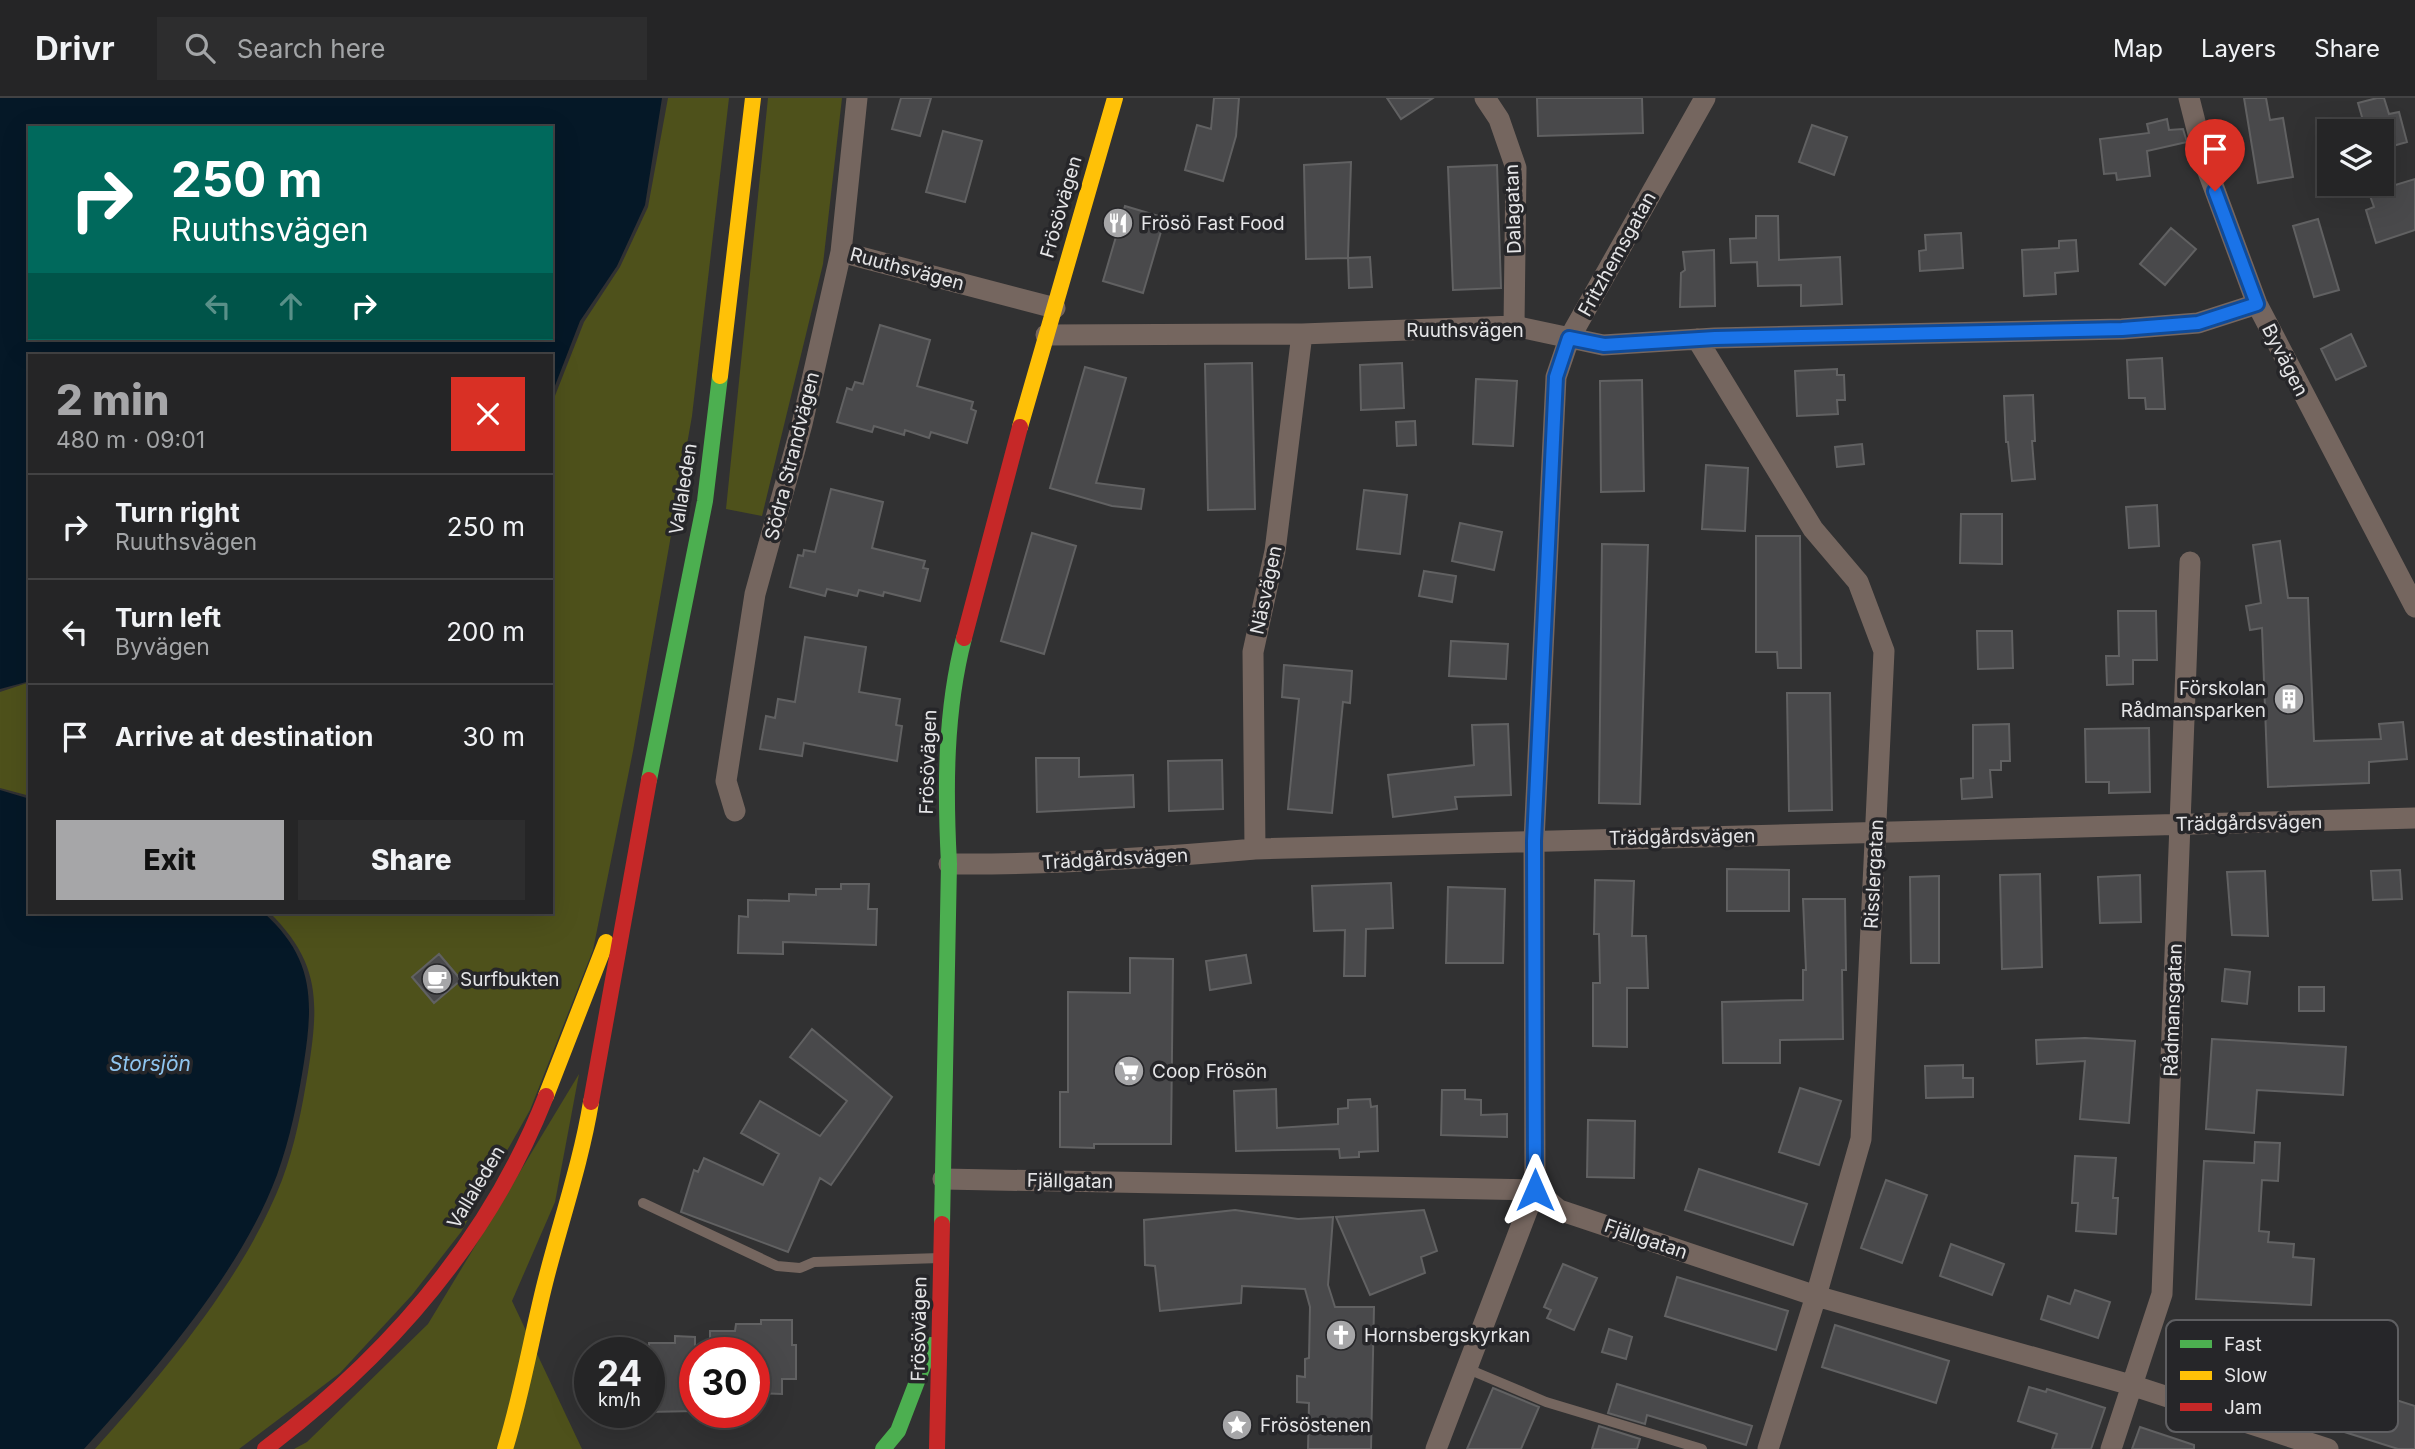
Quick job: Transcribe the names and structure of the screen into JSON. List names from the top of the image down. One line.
{"streets":{"main road":["Frösövägen","Vallaleden"],"street":["Dalagatan","Fritzhemsgatan","Ruuthsvägen","Byvägen","Södra Strandvägen","Näsvägen","Trädgårdsvägen","Risslergatan","Rådmansgatan","Fjällgatan"]},"crossings":[["Frösövägen","Ruuthsvägen"],["Frösövägen","Trädgårdsvägen"],["Frösövägen","Fjällgatan"],["Dalagatan","Ruuthsvägen"],["Fritzhemsgatan","Ruuthsvägen"],["Fritzhemsgatan","Trädgårdsvägen"],["Fritzhemsgatan","Fjällgatan"],["Ruuthsvägen","Byvägen"],["Ruuthsvägen","Södra Strandvägen"],["Ruuthsvägen","Näsvägen"],["Ruuthsvägen","Risslergatan"],["Näsvägen","Trädgårdsvägen"],["Trädgårdsvägen","Risslergatan"],["Trädgårdsvägen","Rådmansgatan"],["Risslergatan","Fjällgatan"],["Rådmansgatan","Fjällgatan"]],"water":["Storsjön"],"places":{"restaurant":["Frösö Fast Food"],"building":["Förskolan Rådmansparken"],"cafe":["Surfbukten"],"supermarket":["Coop Frösön"],"church":["Hornsbergskyrkan"],"place":["Frösöstenen"]},"legend":["Fast","Slow","Jam"],"page":{"header":"Drivr","search":"Search here","nav":["Map","Layers","Share"],"turn":["250 m","Ruuthsvägen"],"heading":["2 min","480 m · 09:01"],"list":[{"name":"Turn right","note":"Ruuthsvägen","value":"250 m"},{"name":"Turn left","note":"Byvägen","value":"200 m"},{"name":"Arrive at destination","value":"30 m"}],"buttons":["Exit","Share"],"speed":"24 km/h","limit":"30"}}
